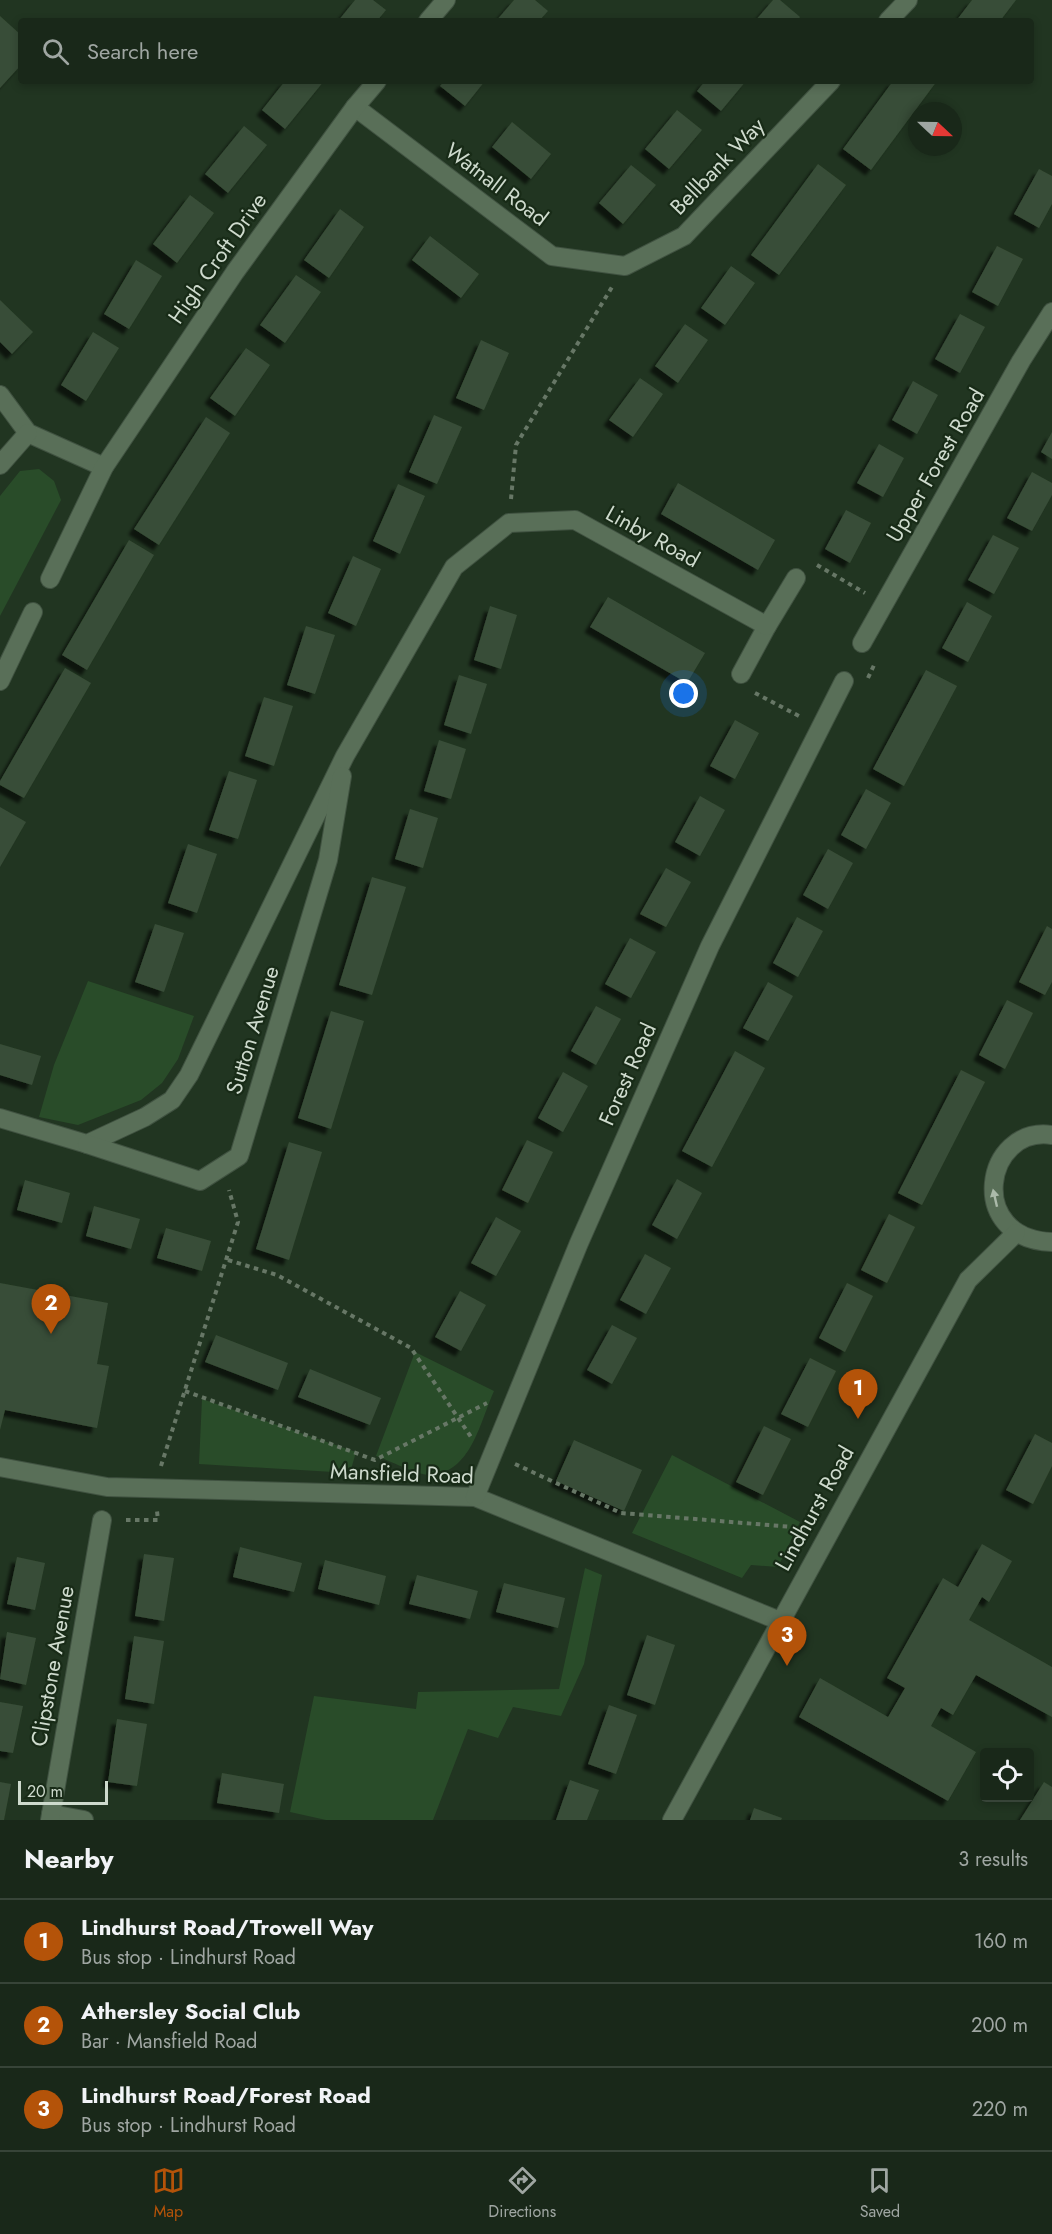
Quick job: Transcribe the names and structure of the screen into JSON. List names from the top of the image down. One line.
{"streets":{"street":["Bellbank Way","Watnall Road","High Croft Drive","Upper Forest Road","Linby Road","Sutton Avenue","Forest Road","Mansfield Road","Lindhurst Road","Clipstone Avenue"]},"crossings":[["Bellbank Way","Watnall Road"],["Watnall Road","High Croft Drive"],["Linby Road","Sutton Avenue"],["Forest Road","Mansfield Road"],["Mansfield Road","Lindhurst Road"]],"scale_bar":"20 m","north":"right","page":{"search":"Search here","pins":["2","1","3"],"scale":"20 m","heading":["Nearby","3 results"],"list":[{"mark":"1","name":"Lindhurst Road/Trowell Way","note":"Bus stop · Lindhurst Road","value":"160 m"},{"mark":"2","name":"Athersley Social Club","note":"Bar · Mansfield Road","value":"200 m"},{"mark":"3","name":"Lindhurst Road/Forest Road","note":"Bus stop · Lindhurst Road","value":"220 m"}],"nav":["Map","Directions","Saved"]}}
